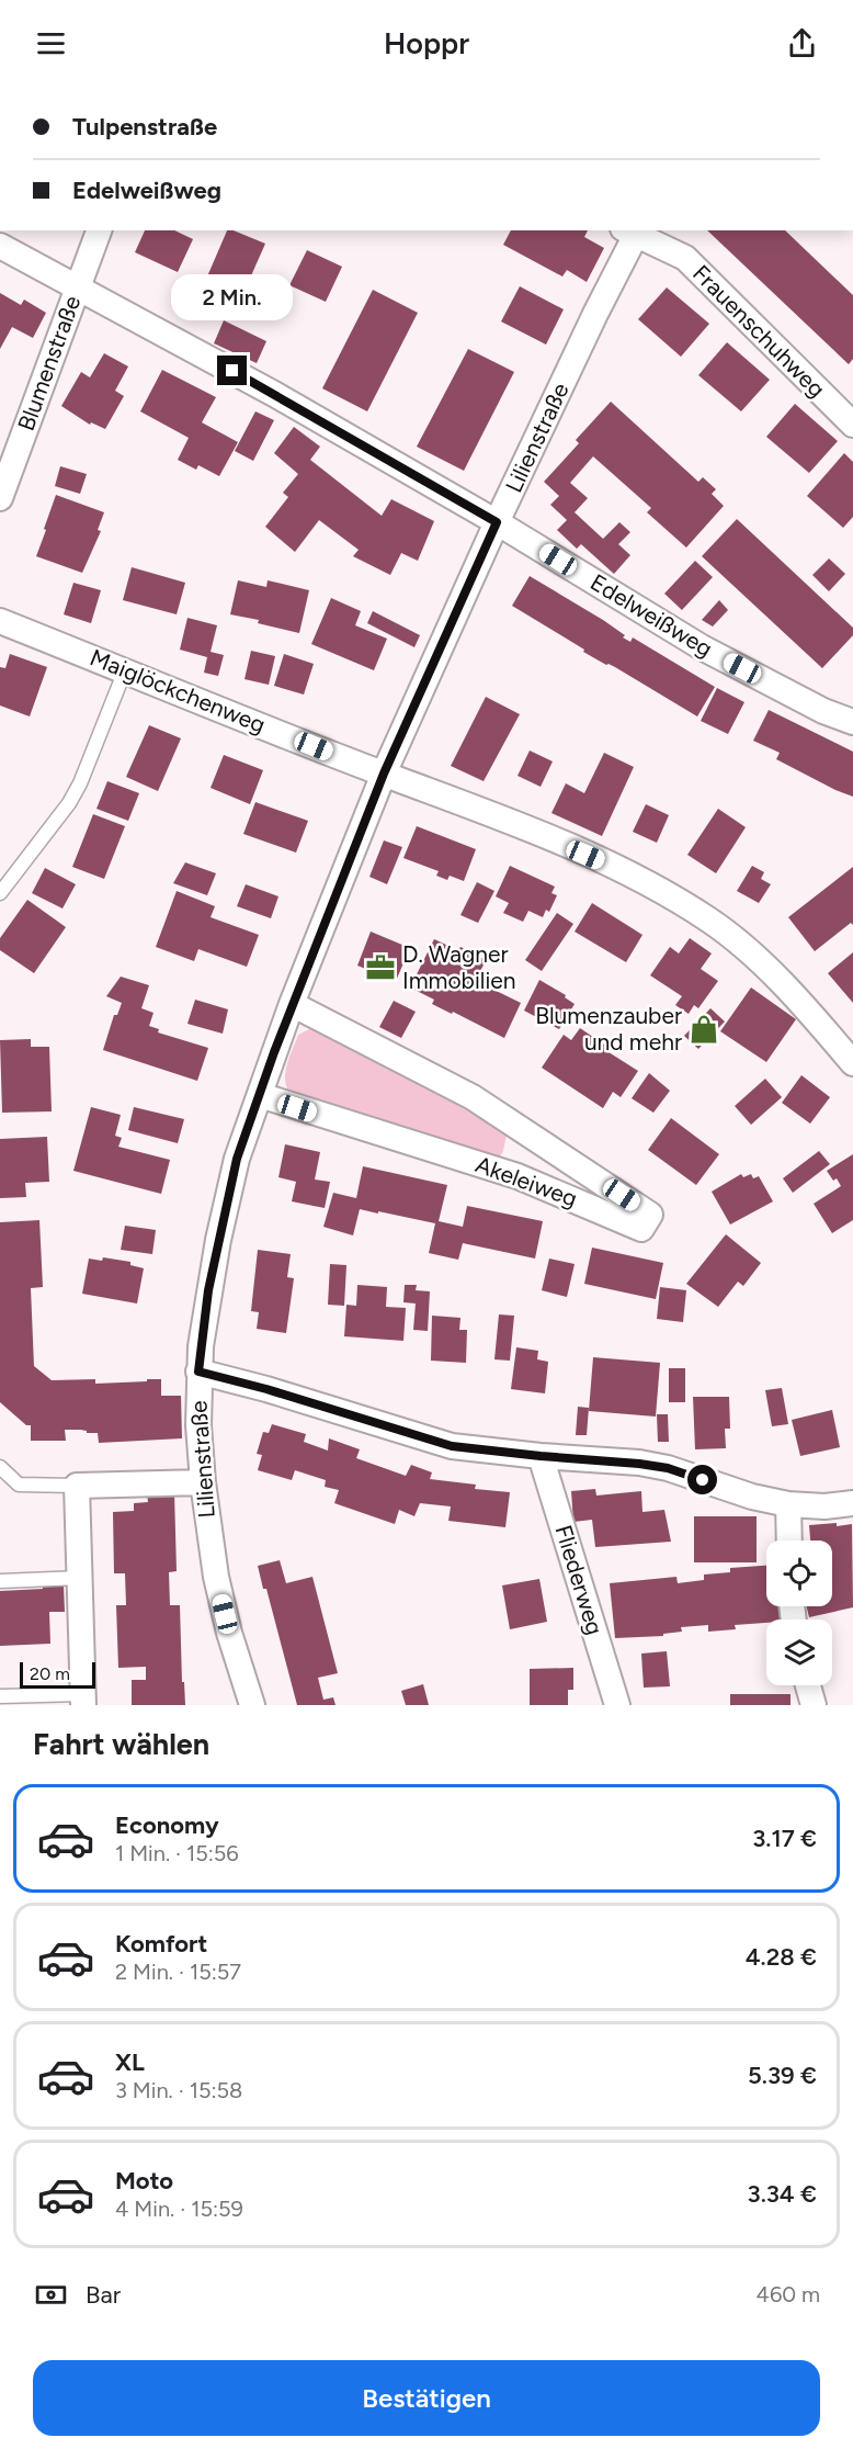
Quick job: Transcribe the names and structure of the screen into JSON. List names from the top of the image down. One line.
{"streets":{"street":["Frauenschuhweg","Blumenstraße","Lilienstraße","Edelweißweg","Maiglöckchenweg","Akeleiweg","Fliederweg"]},"crossings":[["Frauenschuhweg","Lilienstraße"],["Blumenstraße","Edelweißweg"],["Lilienstraße","Edelweißweg"],["Lilienstraße","Maiglöckchenweg"],["Lilienstraße","Akeleiweg"]],"places":{"office":["D. Wagner Immobilien"],"shop":["Blumenzauber und mehr"]},"scale_bar":"20 m","page":{"header":"Hoppr","banner":["Tulpenstraße","Edelweißweg"],"bubble":"2 Min.","scale":"20 m","heading":"Fahrt wählen","list":[{"name":"Economy","note":"1 Min. · 15:56","value":"3.17 €"},{"name":"Komfort","note":"2 Min. · 15:57","value":"4.28 €"},{"name":"XL","note":"3 Min. · 15:58","value":"5.39 €"},{"name":"Moto","note":"4 Min. · 15:59","value":"3.34 €"}],"pay":["Bar","460 m"],"buttons":"Bestätigen"}}
